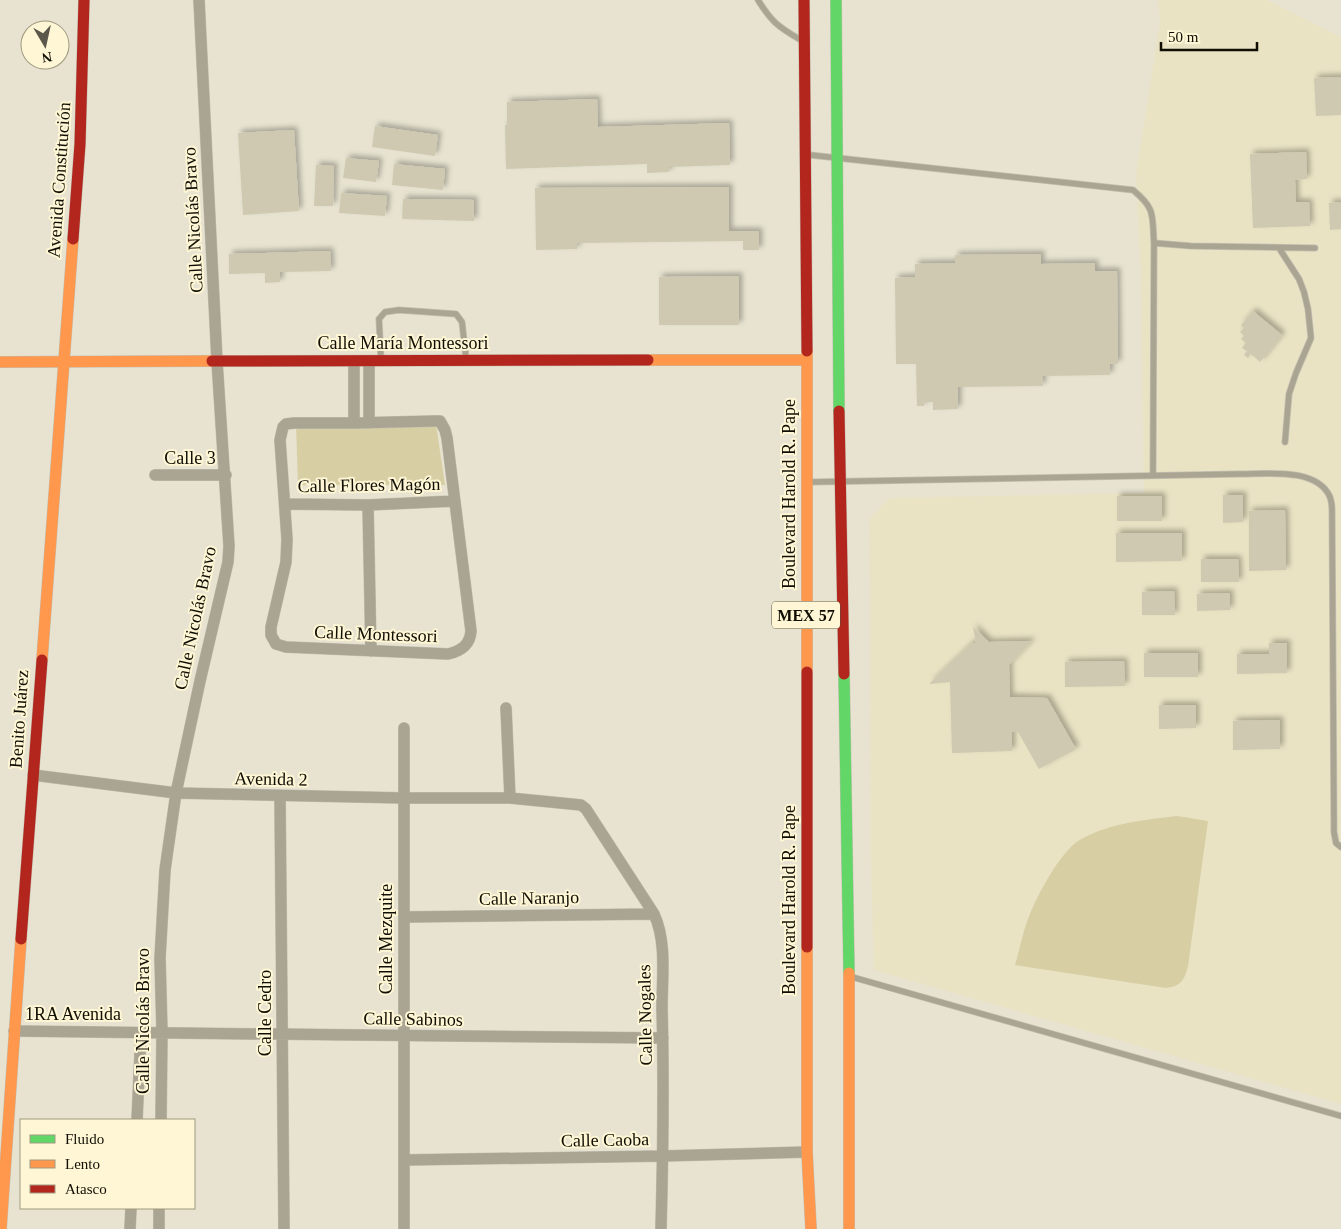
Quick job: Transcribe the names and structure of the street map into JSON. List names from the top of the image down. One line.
{"streets":{"main road":["Avenida Constitución","Calle María Montessori","Boulevard Harold R. Pape","MEX 57","Benito Juárez"],"street":["Calle Nicolás Bravo","Calle 3","Calle Flores Magón","Calle Montessori","Avenida 2","Calle Naranjo","Calle Mezquite","Calle Cedro","1RA Avenida","Calle Nogales","Calle Sabinos","Calle Caoba"]},"crossings":[["Avenida Constitución","Calle María Montessori"],["Avenida Constitución","Benito Juárez"],["Calle Nicolás Bravo","Calle María Montessori"],["Calle Nicolás Bravo","Calle 3"],["Calle Nicolás Bravo","Avenida 2"],["Calle Nicolás Bravo","1RA Avenida"],["Calle Nicolás Bravo","Calle Sabinos"],["Calle María Montessori","Boulevard Harold R. Pape"],["Calle María Montessori","Benito Juárez"],["Calle Flores Magón","Calle Montessori"],["Boulevard Harold R. Pape","Calle Caoba"],["Benito Juárez","Avenida 2"],["Benito Juárez","1RA Avenida"],["Avenida 2","Calle Mezquite"],["Avenida 2","Calle Cedro"],["Avenida 2","Calle Nogales"],["Calle Naranjo","Calle Mezquite"],["Calle Naranjo","Calle Nogales"],["Calle Mezquite","Calle Sabinos"],["Calle Mezquite","Calle Caoba"],["Calle Cedro","Calle Sabinos"],["1RA Avenida","Calle Sabinos"],["Calle Nogales","Calle Sabinos"],["Calle Nogales","Calle Caoba"]],"legend":["Fluido","Lento","Atasco"],"scale_bar":"50 m","north":"bottom"}
